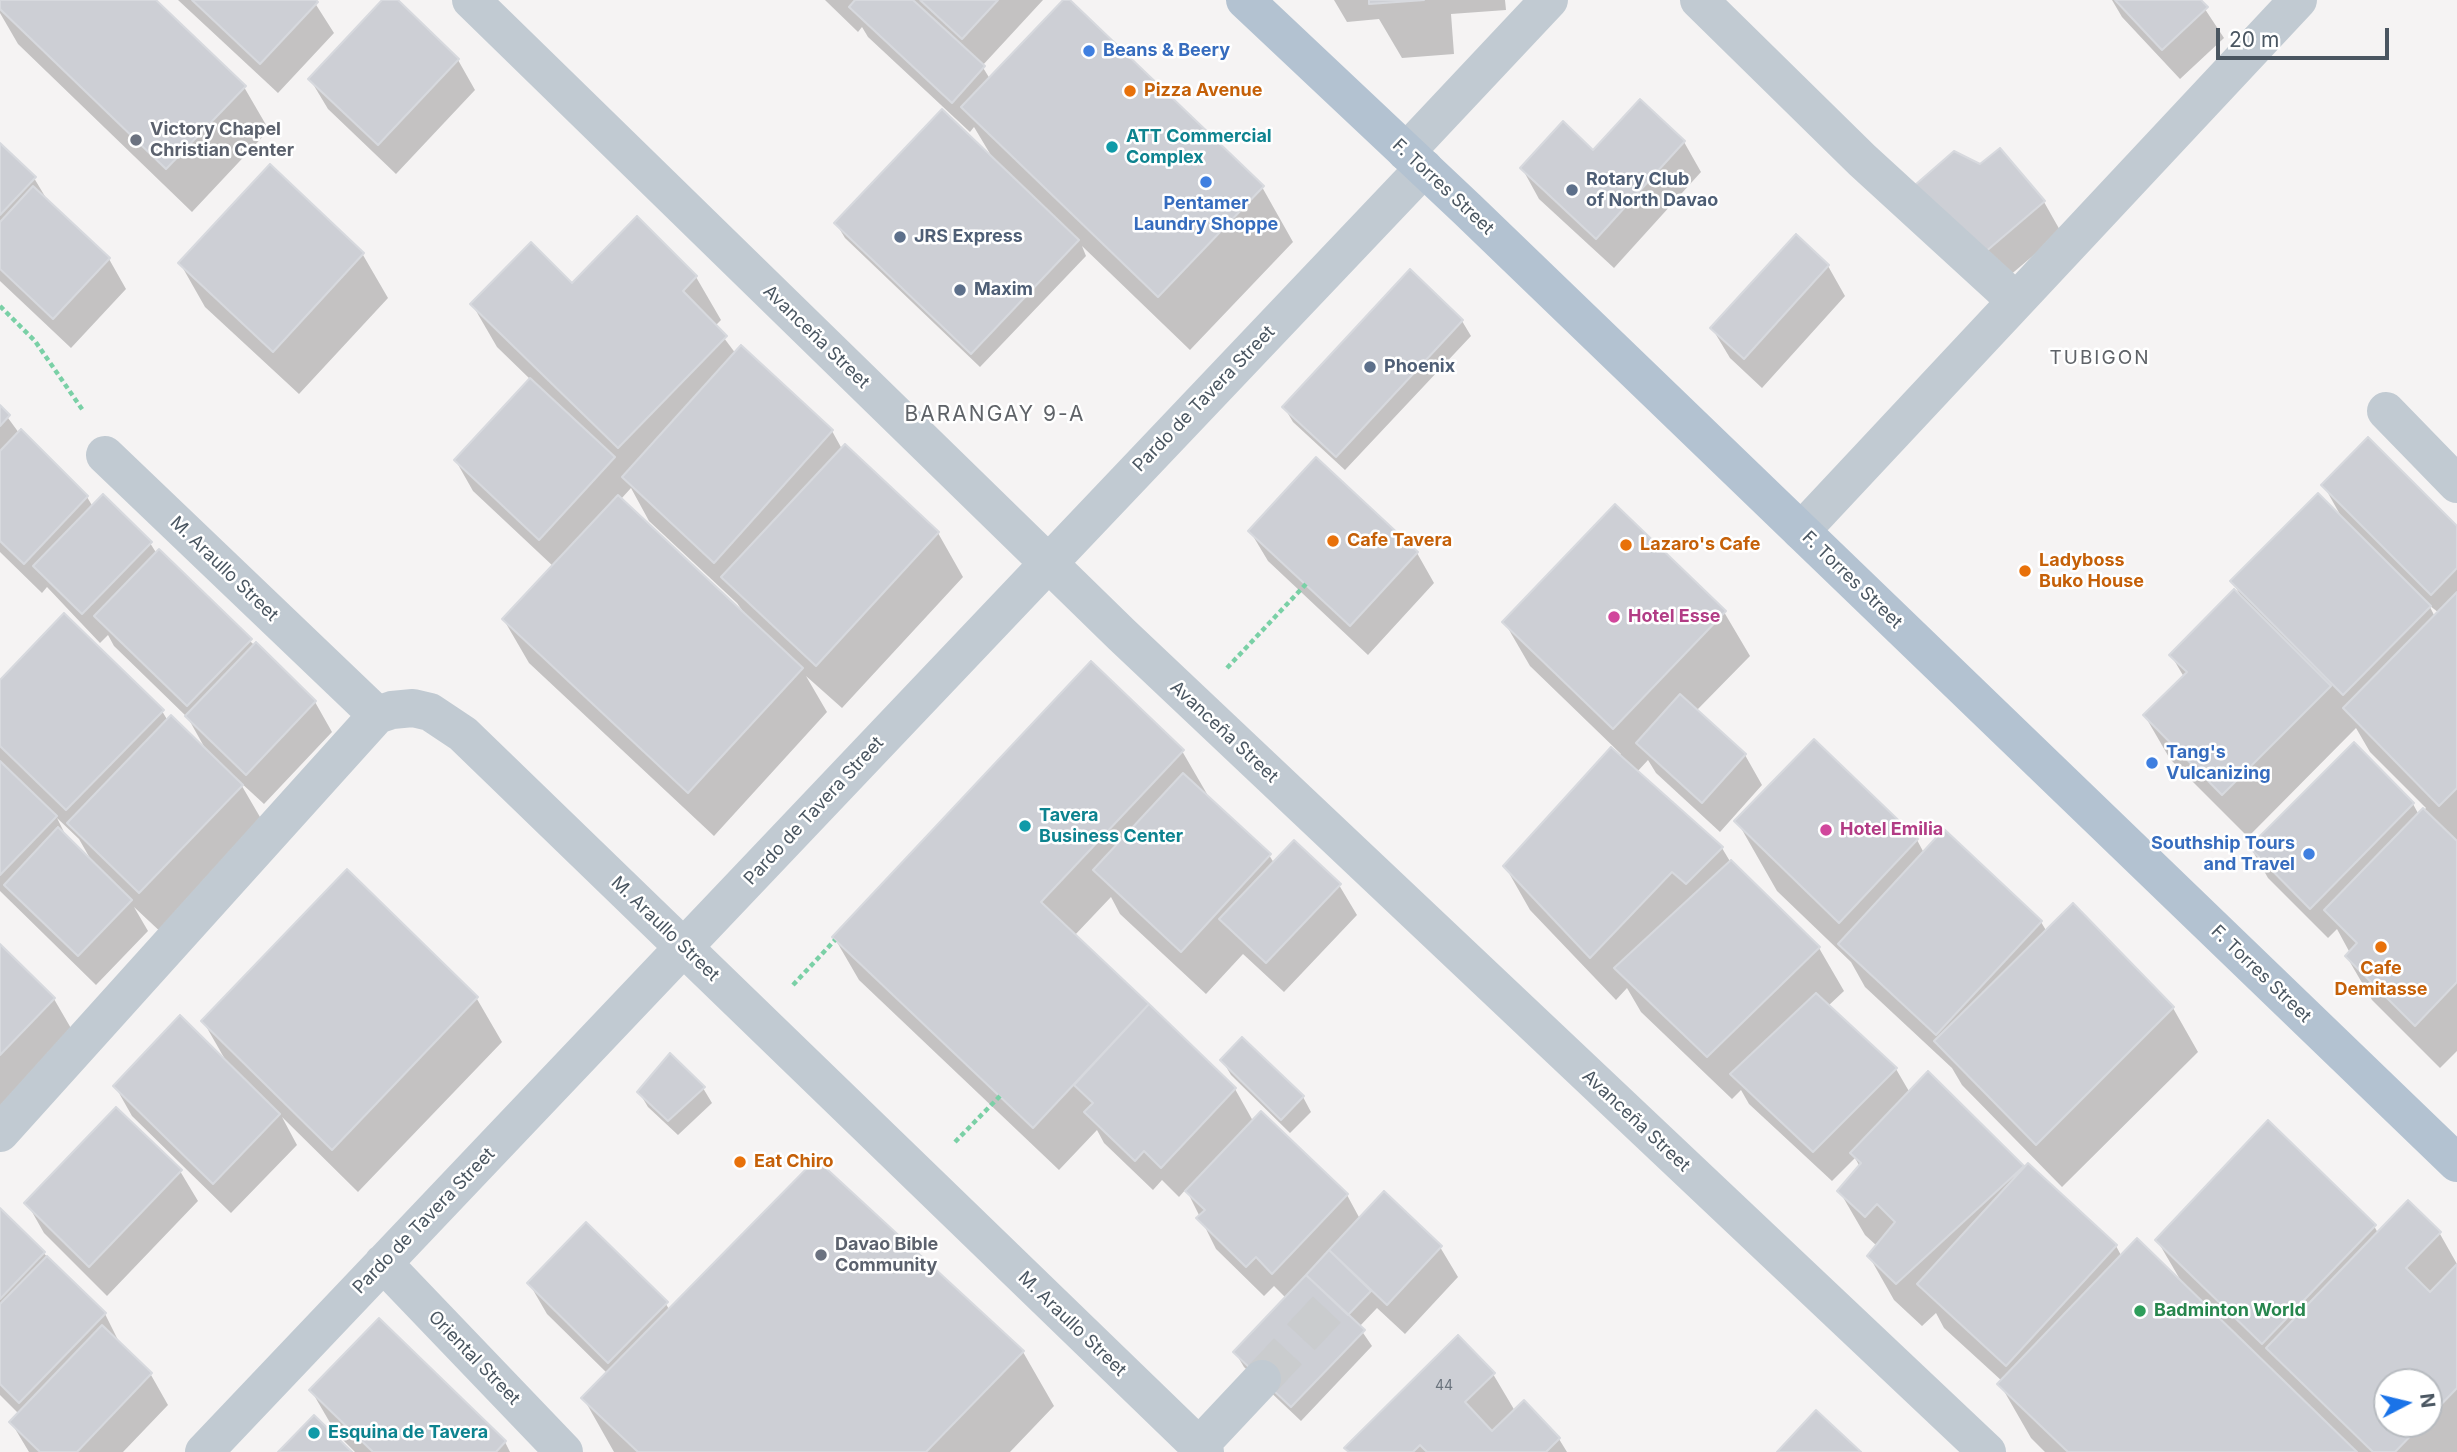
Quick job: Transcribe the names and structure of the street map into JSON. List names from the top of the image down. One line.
{"streets":{"main road":["F. Torres Street"],"street":["Avanceña Street","Pardo de Tavera Street","M. Araullo Street","Oriental Street"]},"crossings":[["F. Torres Street","Pardo de Tavera Street"],["Avanceña Street","Pardo de Tavera Street"],["Pardo de Tavera Street","M. Araullo Street"],["Pardo de Tavera Street","Oriental Street"]],"districts":["TUBIGON","BARANGAY 9-A"],"places":["Beans & Beery","Pizza Avenue","Victory Chapel Christian Center","ATT Commercial Complex","Pentamer Laundry Shoppe","Rotary Club of North Davao","JRS Express","Maxim","Phoenix","Cafe Tavera","Lazaro's Cafe","Ladyboss Buko House","Hotel Esse","Tang's Vulcanizing","Tavera Business Center","Hotel Emilia","Southship Tours and Travel","Cafe Demitasse","Eat Chiro","Davao Bible Community","Badminton World","Esquina de Tavera"],"house_numbers":["44"],"scale_bar":"20 m","north":"right"}
